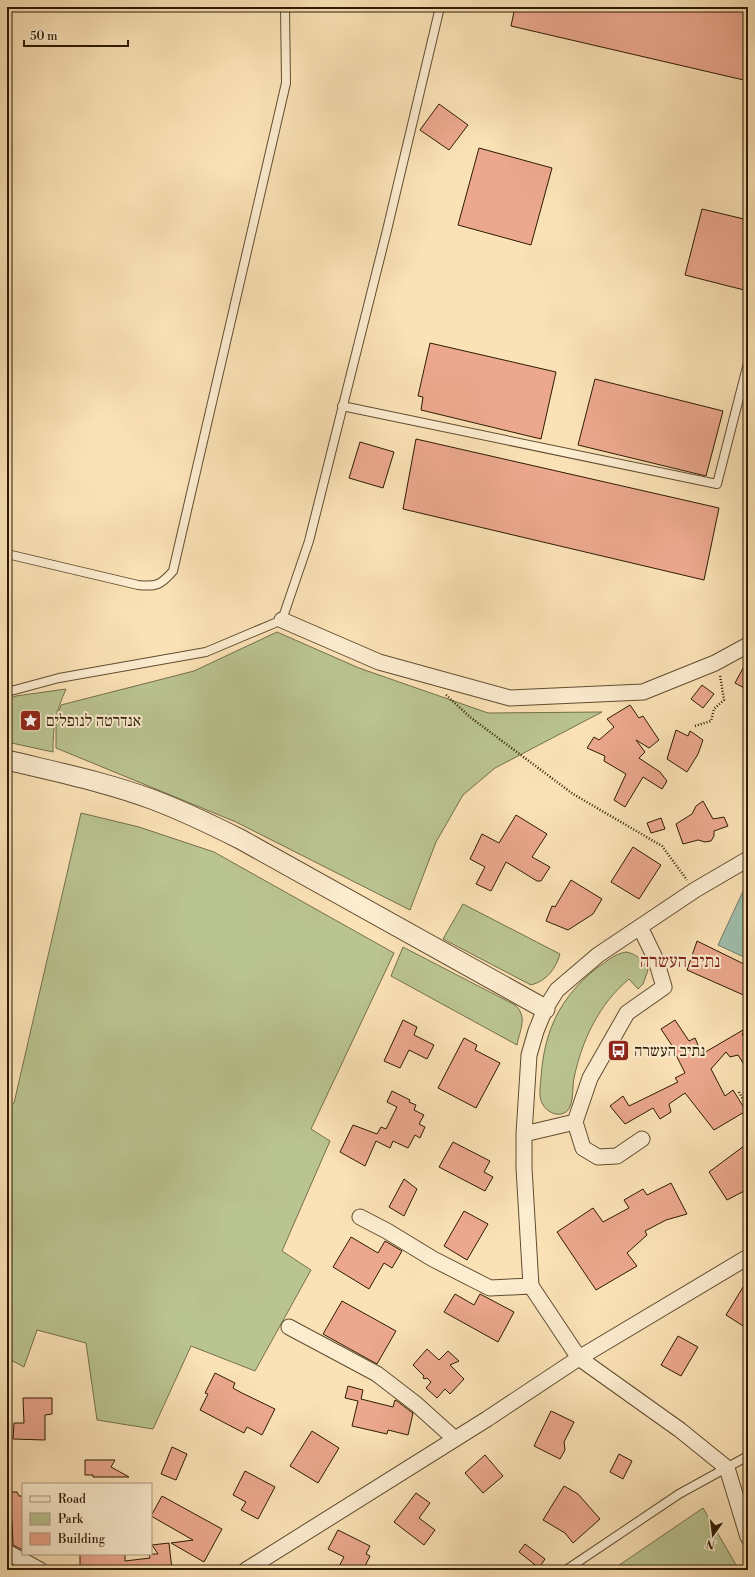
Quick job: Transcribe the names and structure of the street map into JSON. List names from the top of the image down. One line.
{"districts":["נתיב העשרה"],"places":{"place":["אנדרטה לנופלים"],"bus stop":["נתיב העשרה"]},"legend":["Road","Park","Building"],"scale_bar":"50 m","north":"bottom"}
